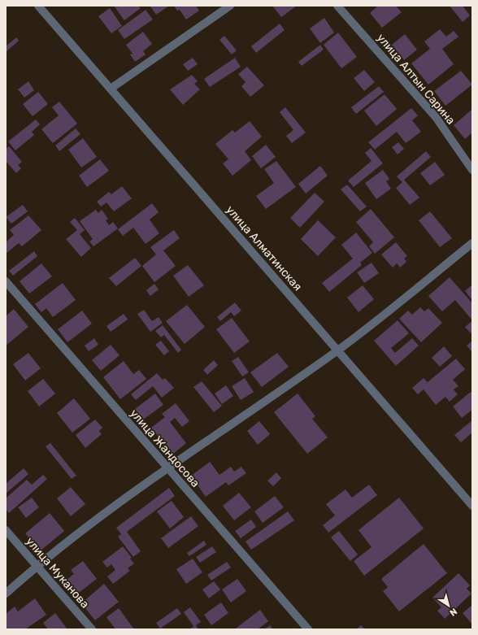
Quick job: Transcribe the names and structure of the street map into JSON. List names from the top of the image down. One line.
{"streets":{"street":["улица Алтын Сарина","улица Алматинская","улица Жандосова","улица Муканова"]},"north":"bottom right"}
